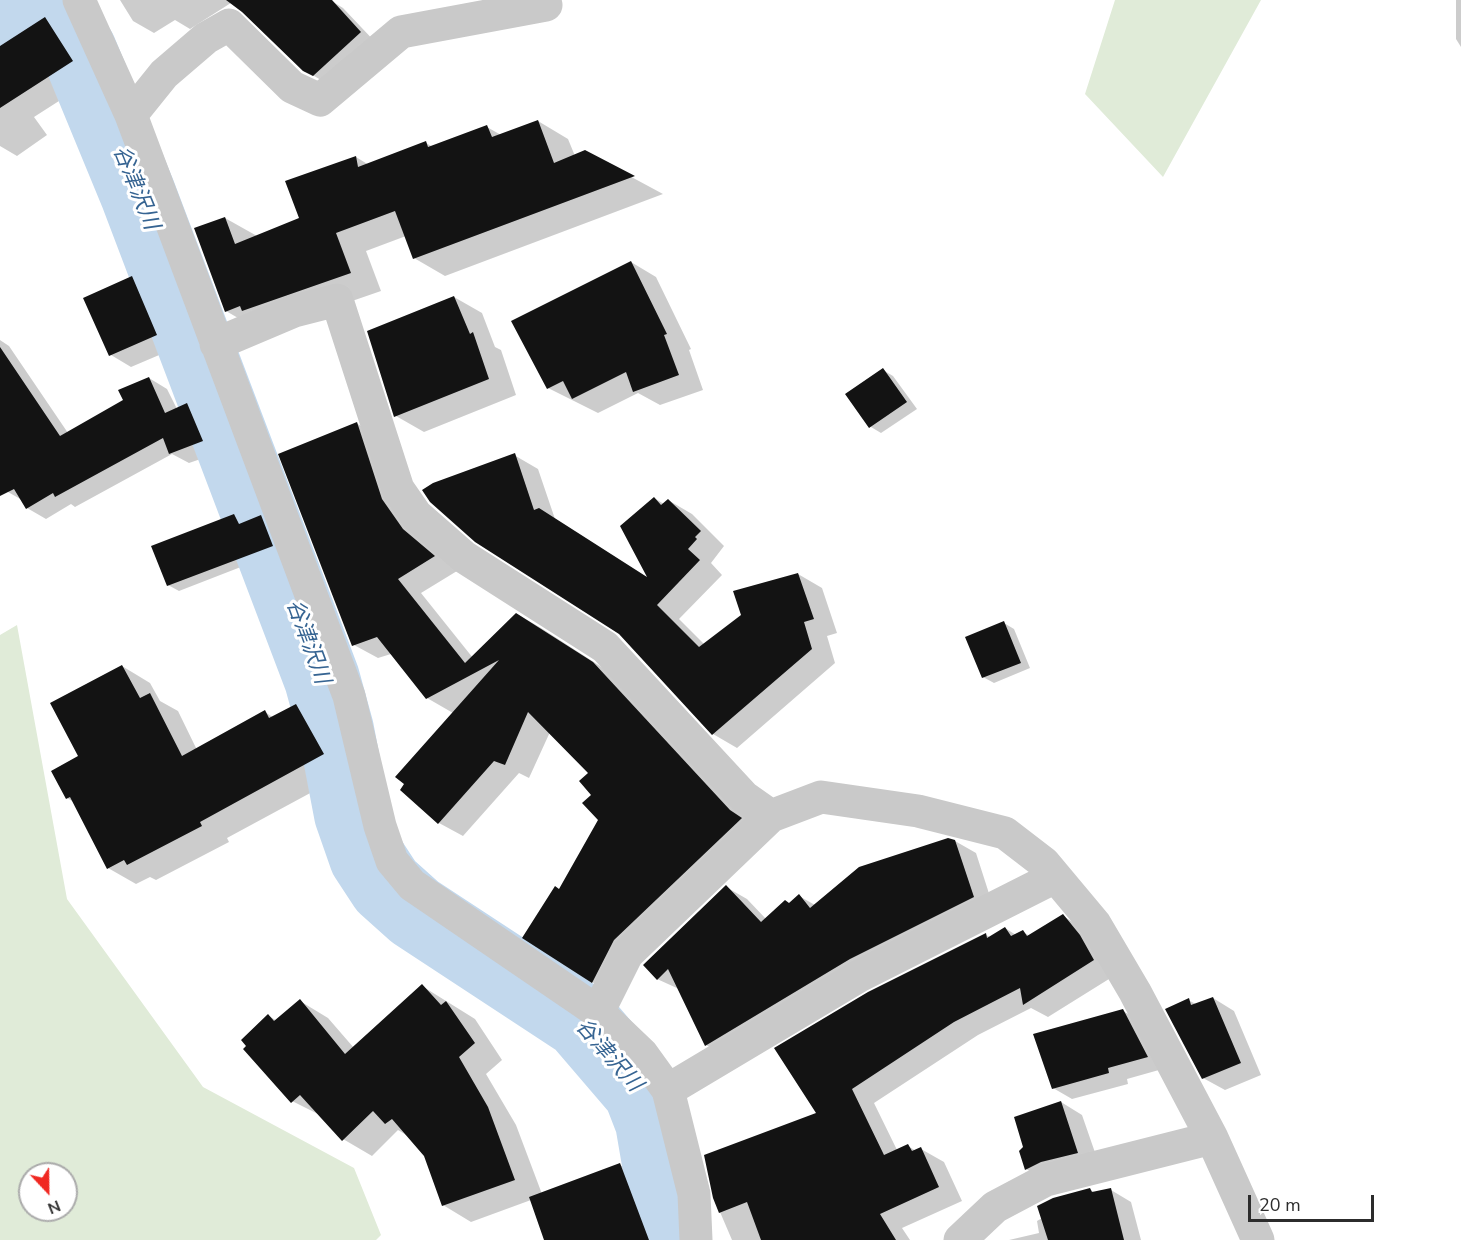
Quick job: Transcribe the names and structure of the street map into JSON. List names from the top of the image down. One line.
{"water":["谷津沢川"],"scale_bar":"20 m","north":"bottom"}
